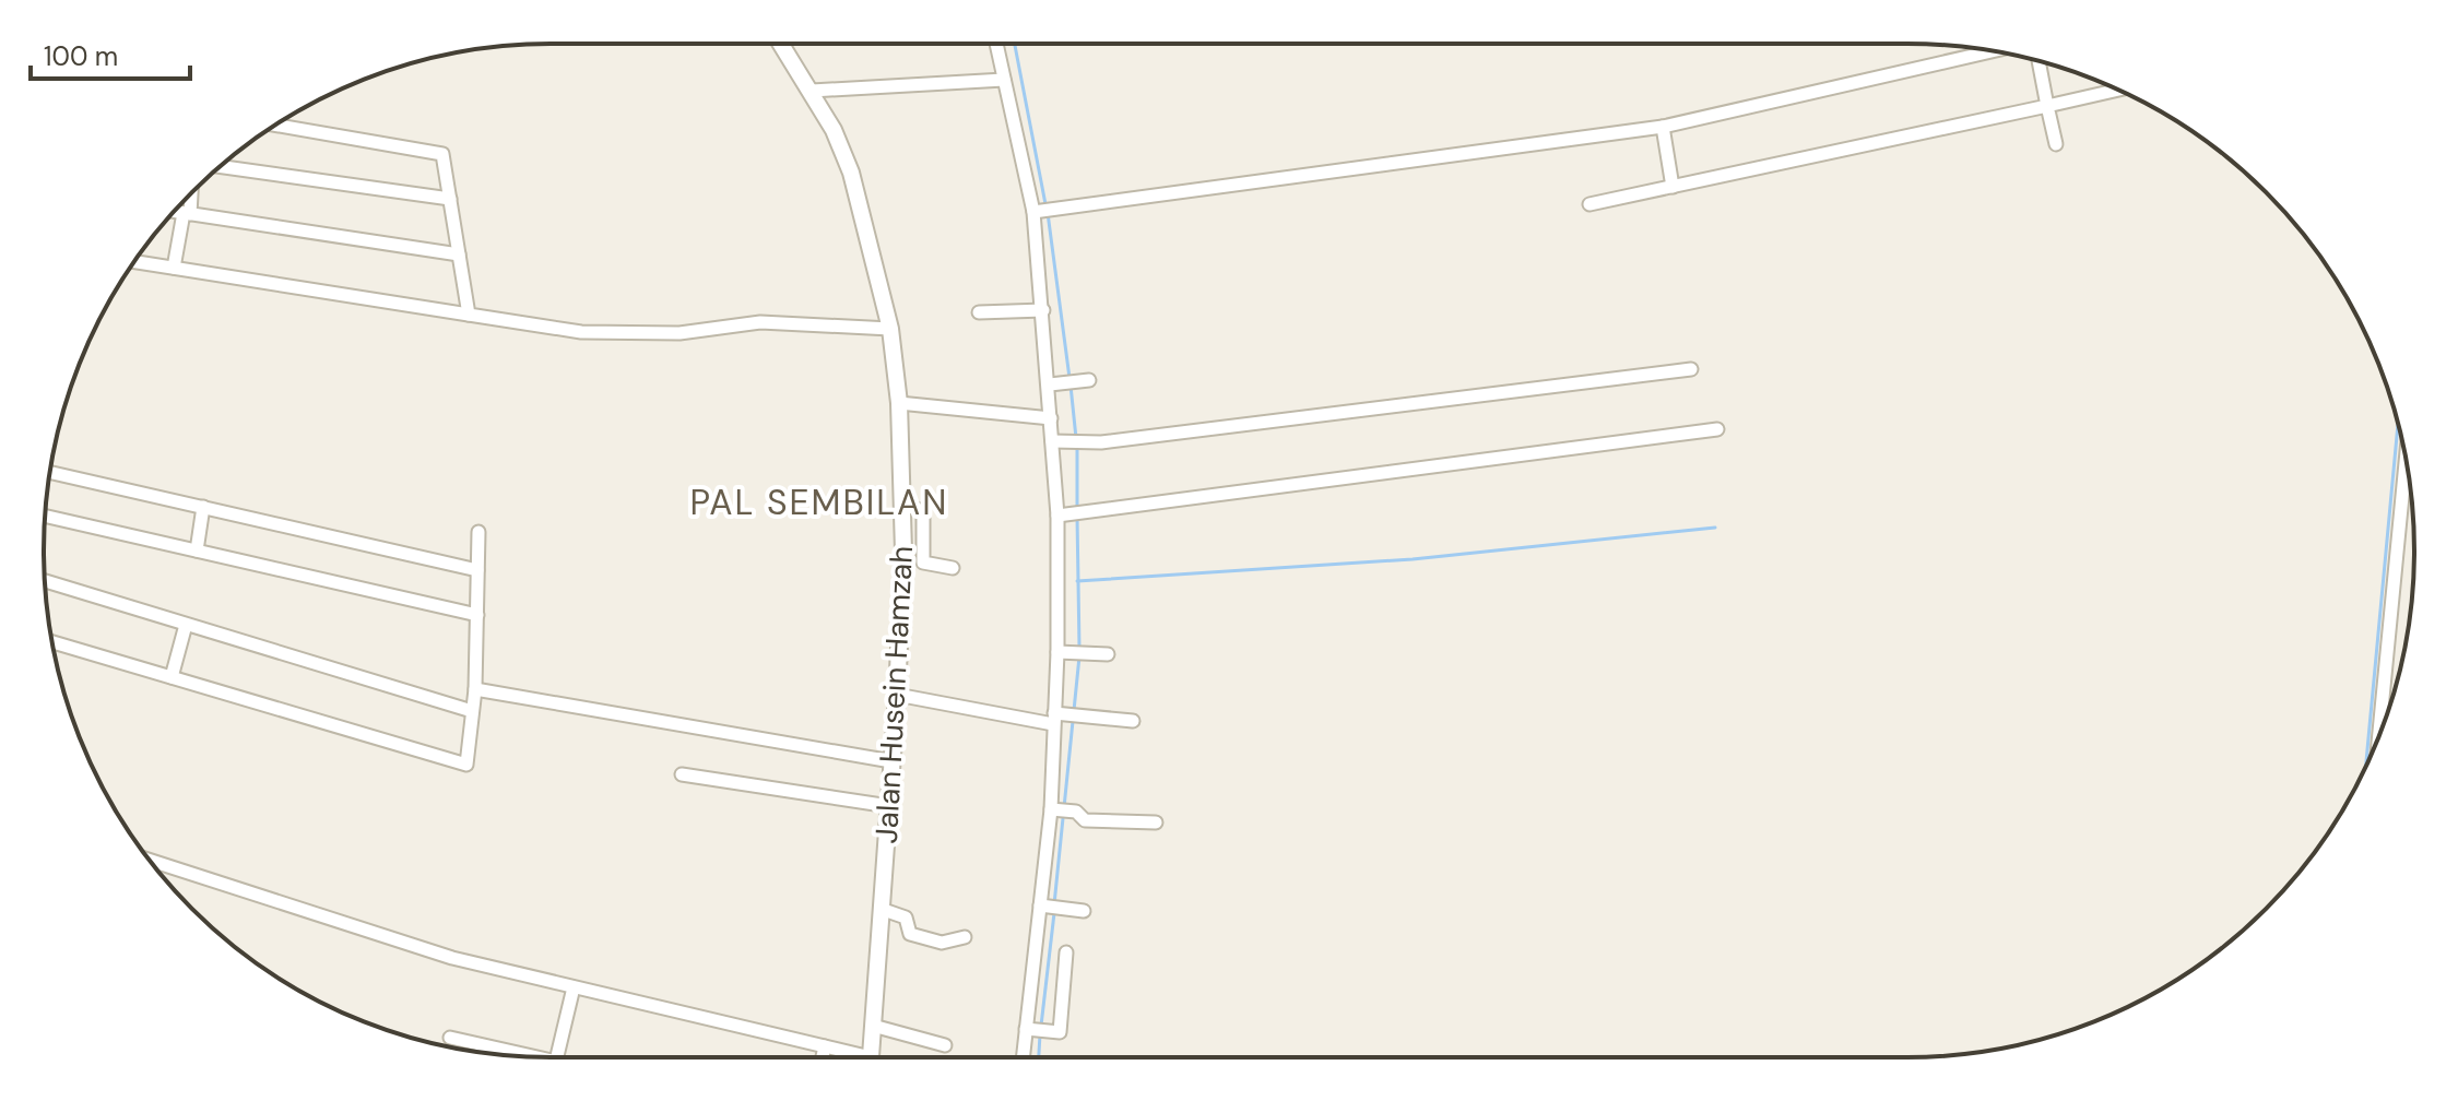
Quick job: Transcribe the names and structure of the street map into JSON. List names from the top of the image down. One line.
{"streets":{"street":["Jalan Husein Hamzah"]},"districts":["PAL SEMBILAN"],"scale_bar":"100 m"}
